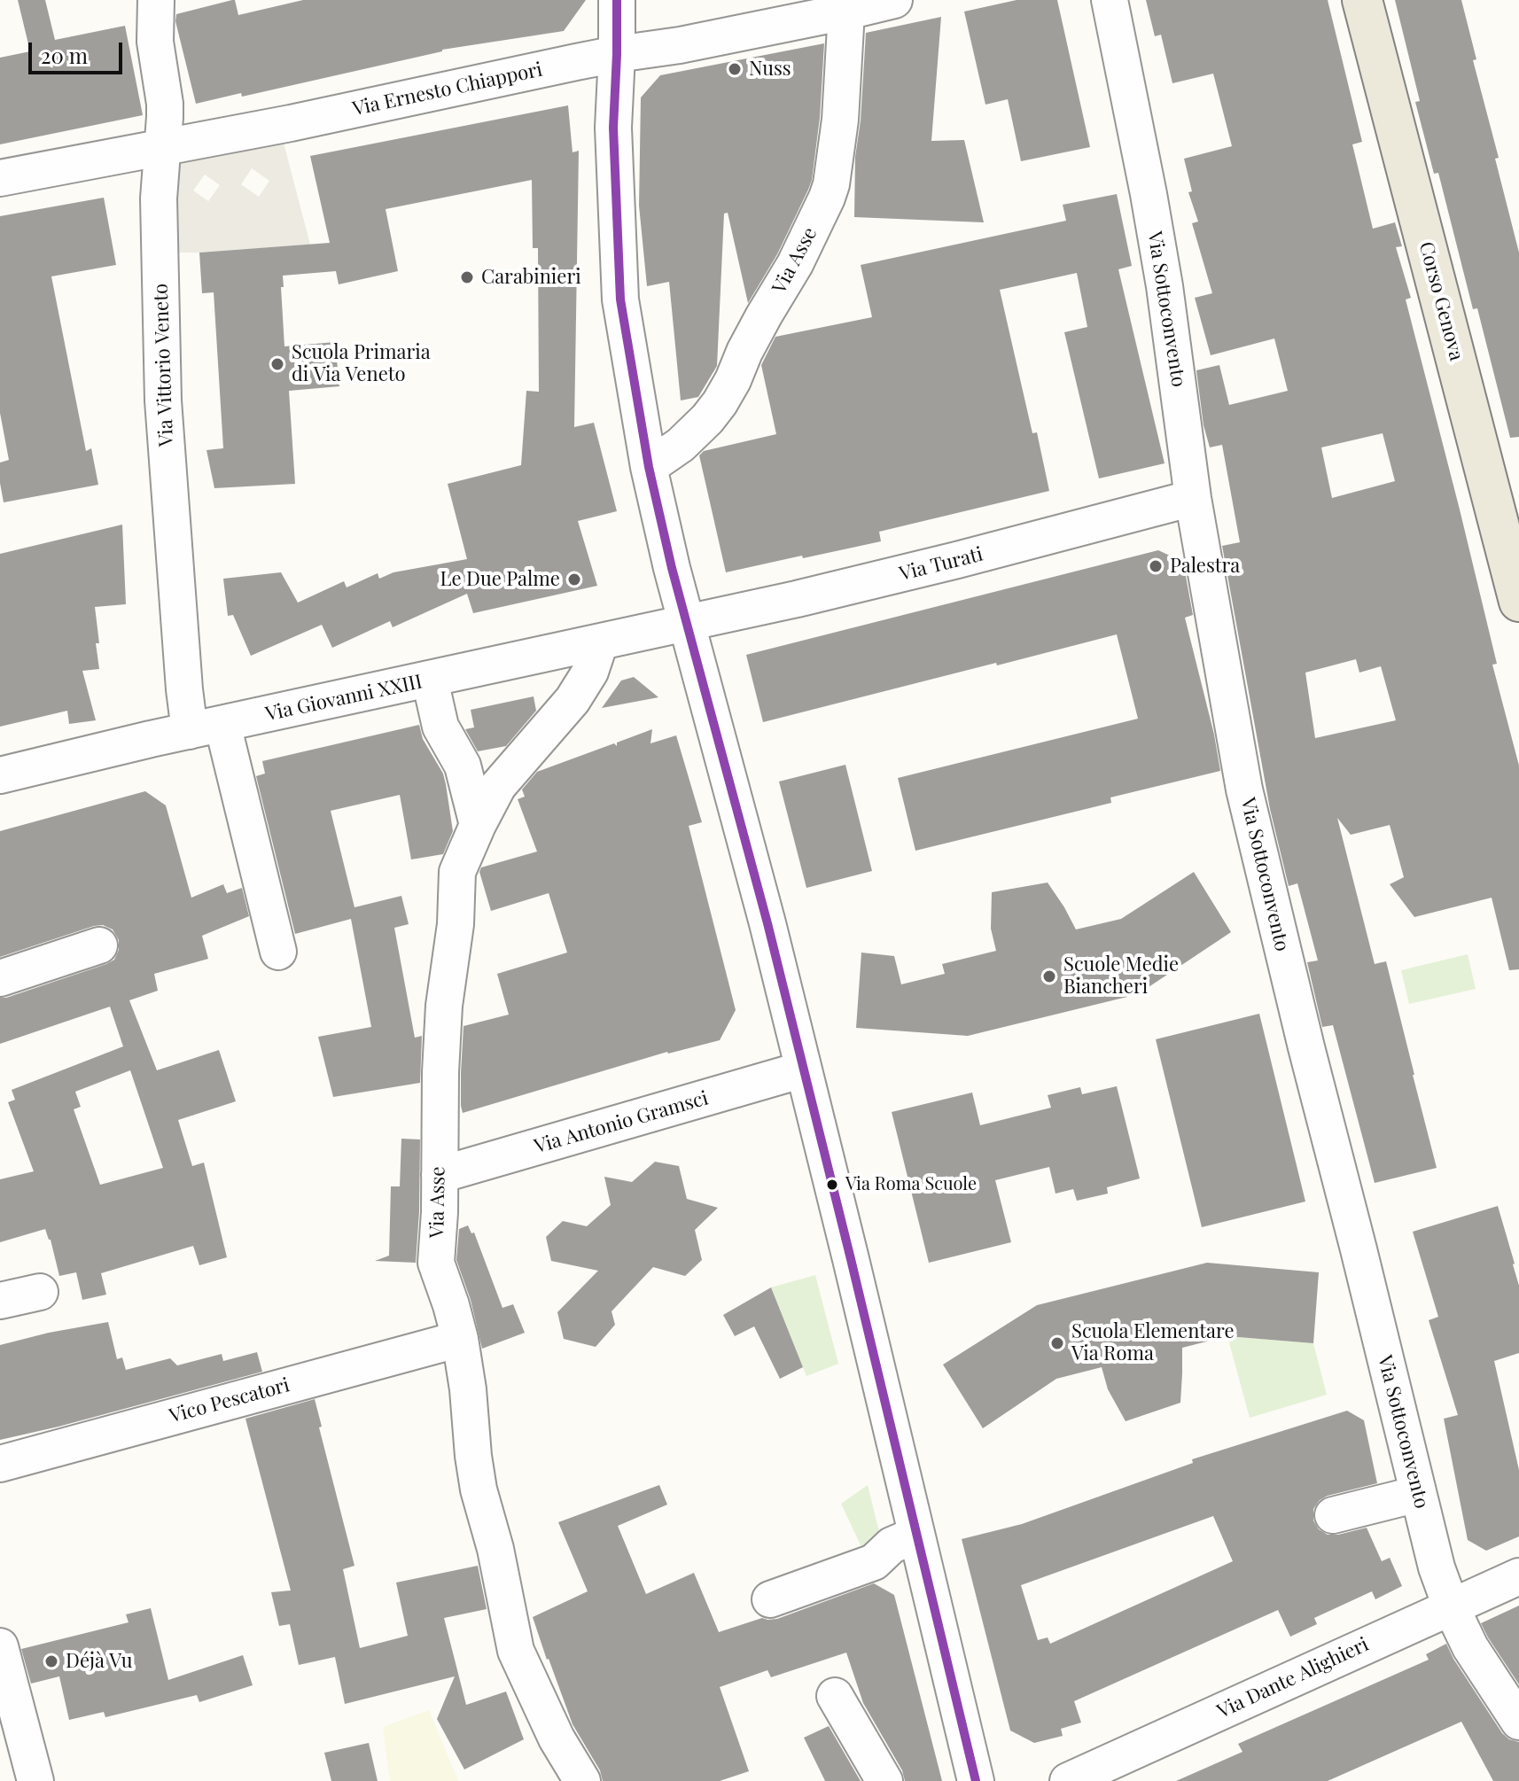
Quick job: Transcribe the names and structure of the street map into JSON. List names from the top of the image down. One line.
{"streets":{"main road":["Corso Genova"],"street":["Via Ernesto Chiappori","Via Asse","Via Sottoconvento","Via Vittorio Veneto","Via Turati","Via Giovanni XXIII","Via Antonio Gramsci","Vico Pescatori","Via Dante Alighieri"]},"crossings":[["Via Ernesto Chiappori","Via Asse"],["Via Ernesto Chiappori","Via Vittorio Veneto"],["Via Asse","Via Giovanni XXIII"],["Via Asse","Via Antonio Gramsci"],["Via Asse","Vico Pescatori"],["Via Sottoconvento","Via Turati"],["Via Sottoconvento","Via Dante Alighieri"],["Via Vittorio Veneto","Via Giovanni XXIII"],["Via Turati","Via Giovanni XXIII"]],"places":["Nuss","Carabinieri","Scuola Primaria di Via Veneto","Palestra","Le Due Palme","Scuole Medie Biancheri","Via Roma Scuole","Scuola Elementare Via Roma","Déjà Vu"],"scale_bar":"20 m"}
